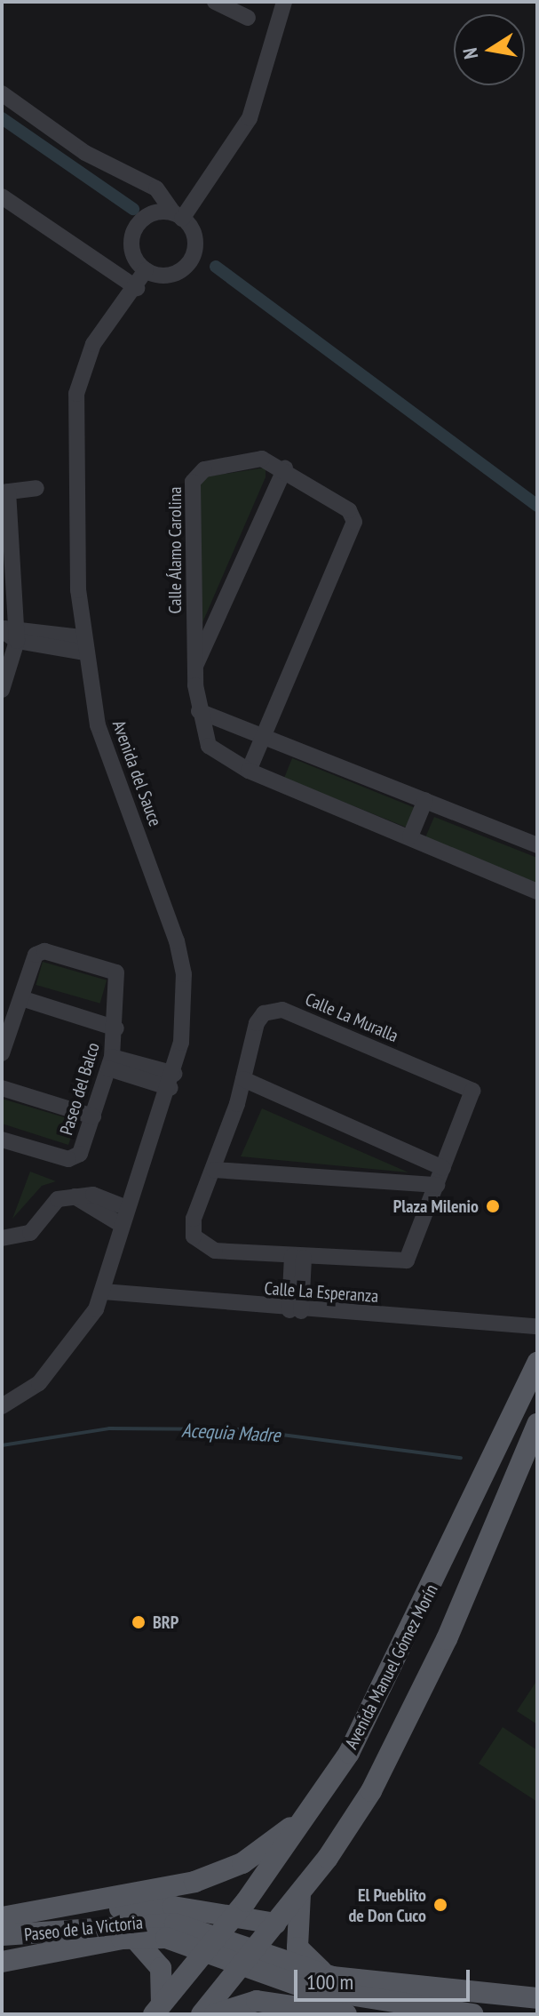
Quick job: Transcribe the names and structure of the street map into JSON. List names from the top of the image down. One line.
{"streets":{"main road":["Avenida Manuel Gómez Morín"],"street":["Calle Álamo Carolina","Avenida del Sauce","Calle La Muralla","Paseo del Balco","Calle La Esperanza"]},"crossings":[["Avenida del Sauce","Calle La Esperanza"]],"water":["Acequia Madre"],"places":["Plaza Milenio","BRP","El Pueblito de Don Cuco"],"scale_bar":"100 m","north":"left"}
